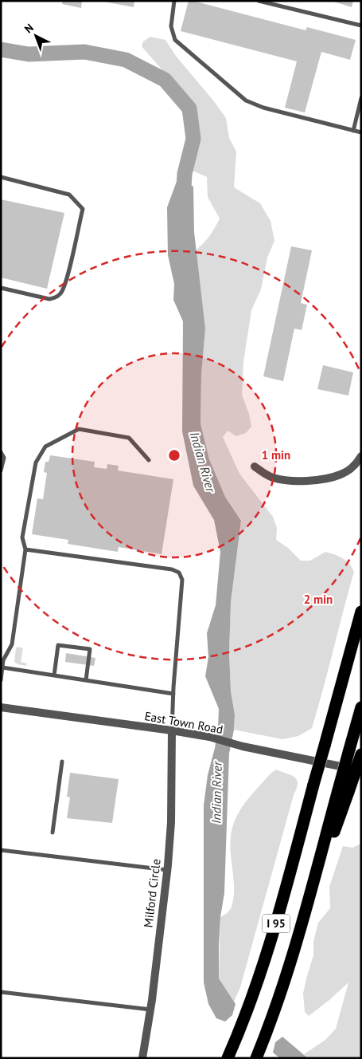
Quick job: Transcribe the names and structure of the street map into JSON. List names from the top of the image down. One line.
{"streets":{"highway":["I 95"],"street":["East Town Road","Milford Circle"]},"crossings":[["East Town Road","Milford Circle"]],"water":["Indian River"],"north":"top left","rings":["1 min","2 min"]}
